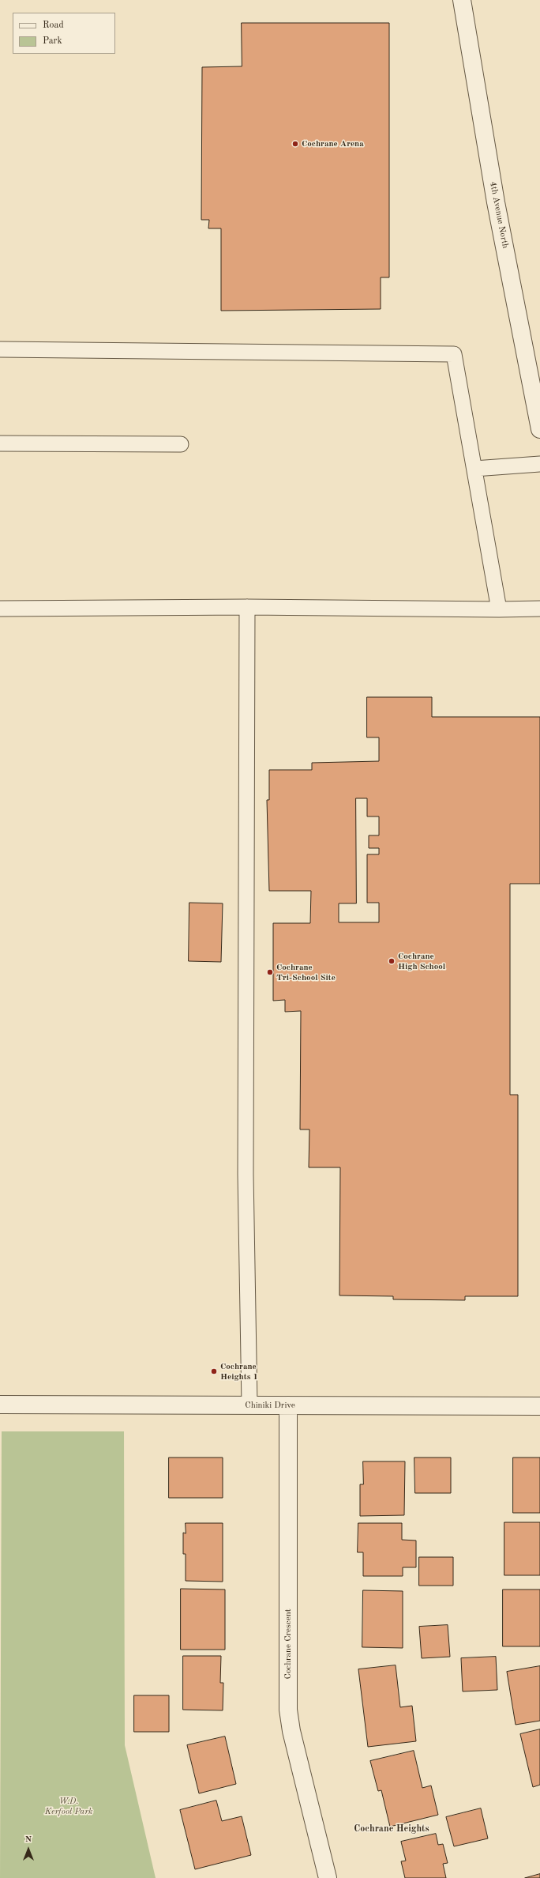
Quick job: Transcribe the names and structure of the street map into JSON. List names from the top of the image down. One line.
{"streets":{"street":["4th Avenue North","Chiniki Drive","Cochrane Crescent"]},"crossings":[["Chiniki Drive","Cochrane Crescent"]],"districts":["Cochrane Heights"],"parks":["W.D. Kerfoot Park"],"places":["Cochrane Arena","Cochrane High School","Cochrane Tri-School Site","Cochrane Heights 1"],"legend":["Road","Park"],"north":"top"}
